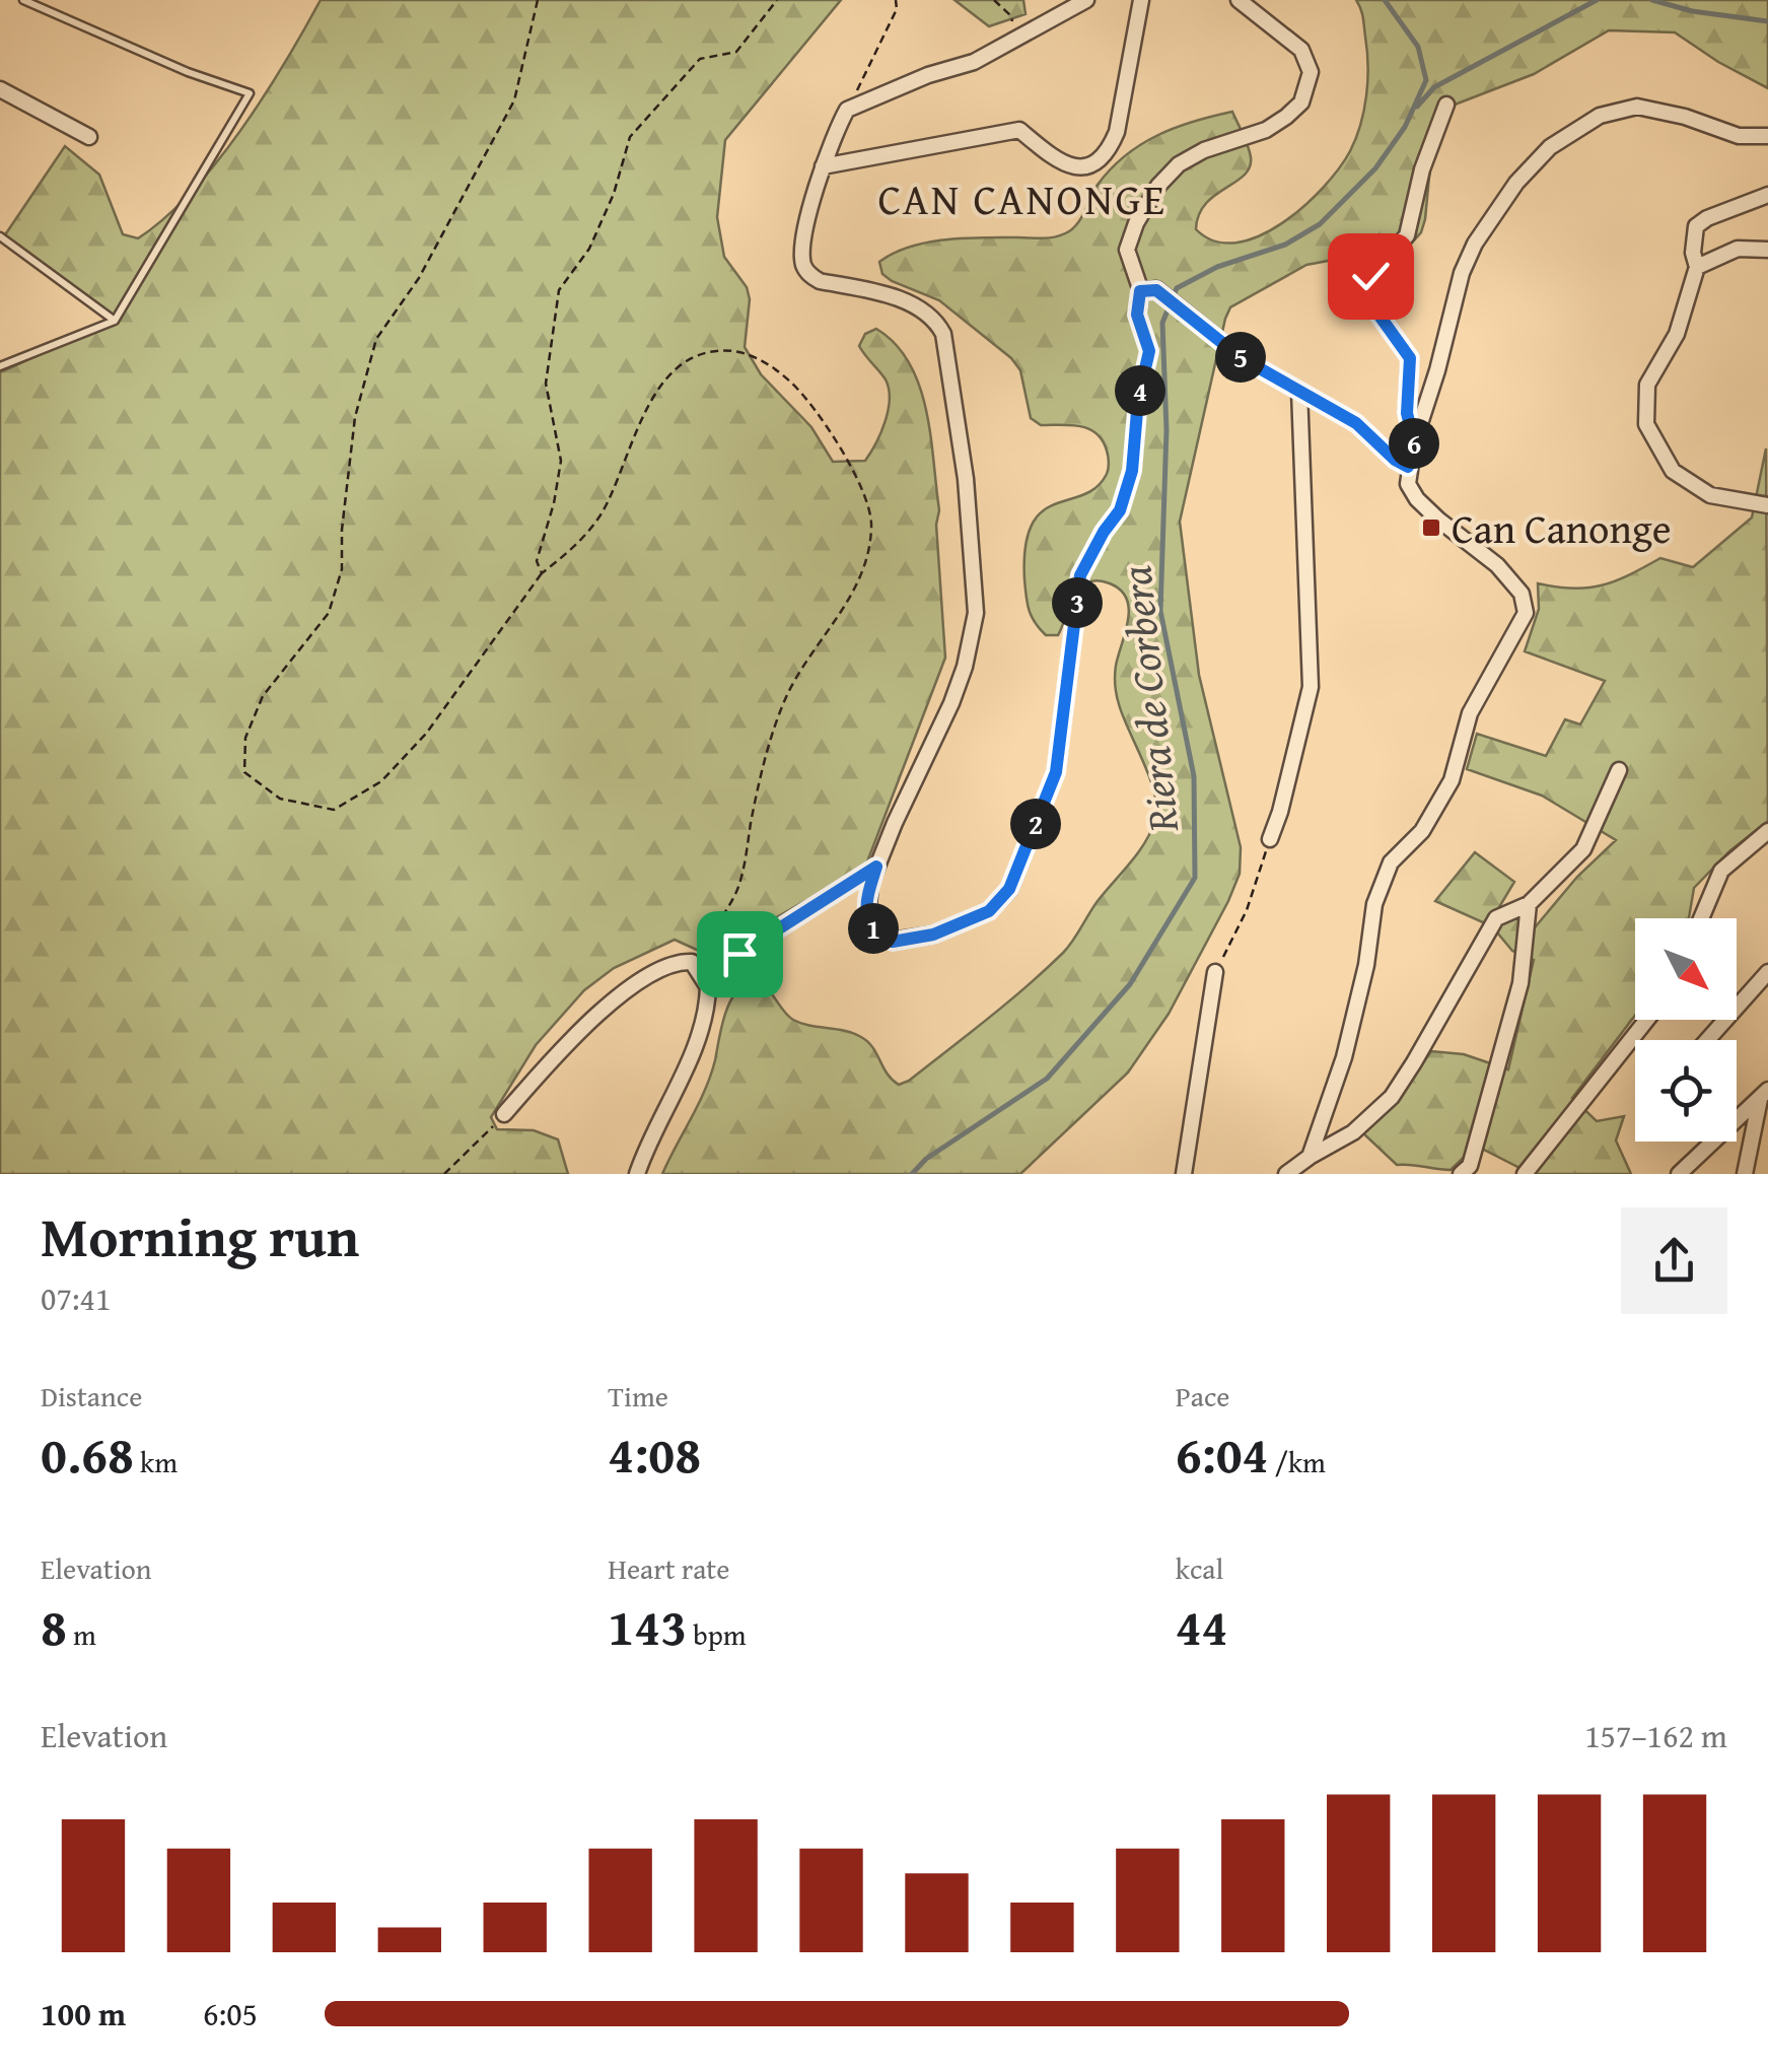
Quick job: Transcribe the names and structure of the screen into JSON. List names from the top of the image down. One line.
{"districts":["CAN CANONGE"],"water":["Riera de Corbera"],"places":{"transit":["Can Canonge"]},"north":"bottom right","page":{"pins":["5","4","6","3","2","1"],"heading":["Morning run","07:41"],"stats":[["Distance","0.68 km"],["Time","4:08"],["Pace","6:04 /km"],["Elevation","8 m"],["Heart rate","143 bpm"],["kcal","44"]],"chart":["Elevation","157–162 m"],"list":[{"name":"100 m","note":"6:05"}]}}
